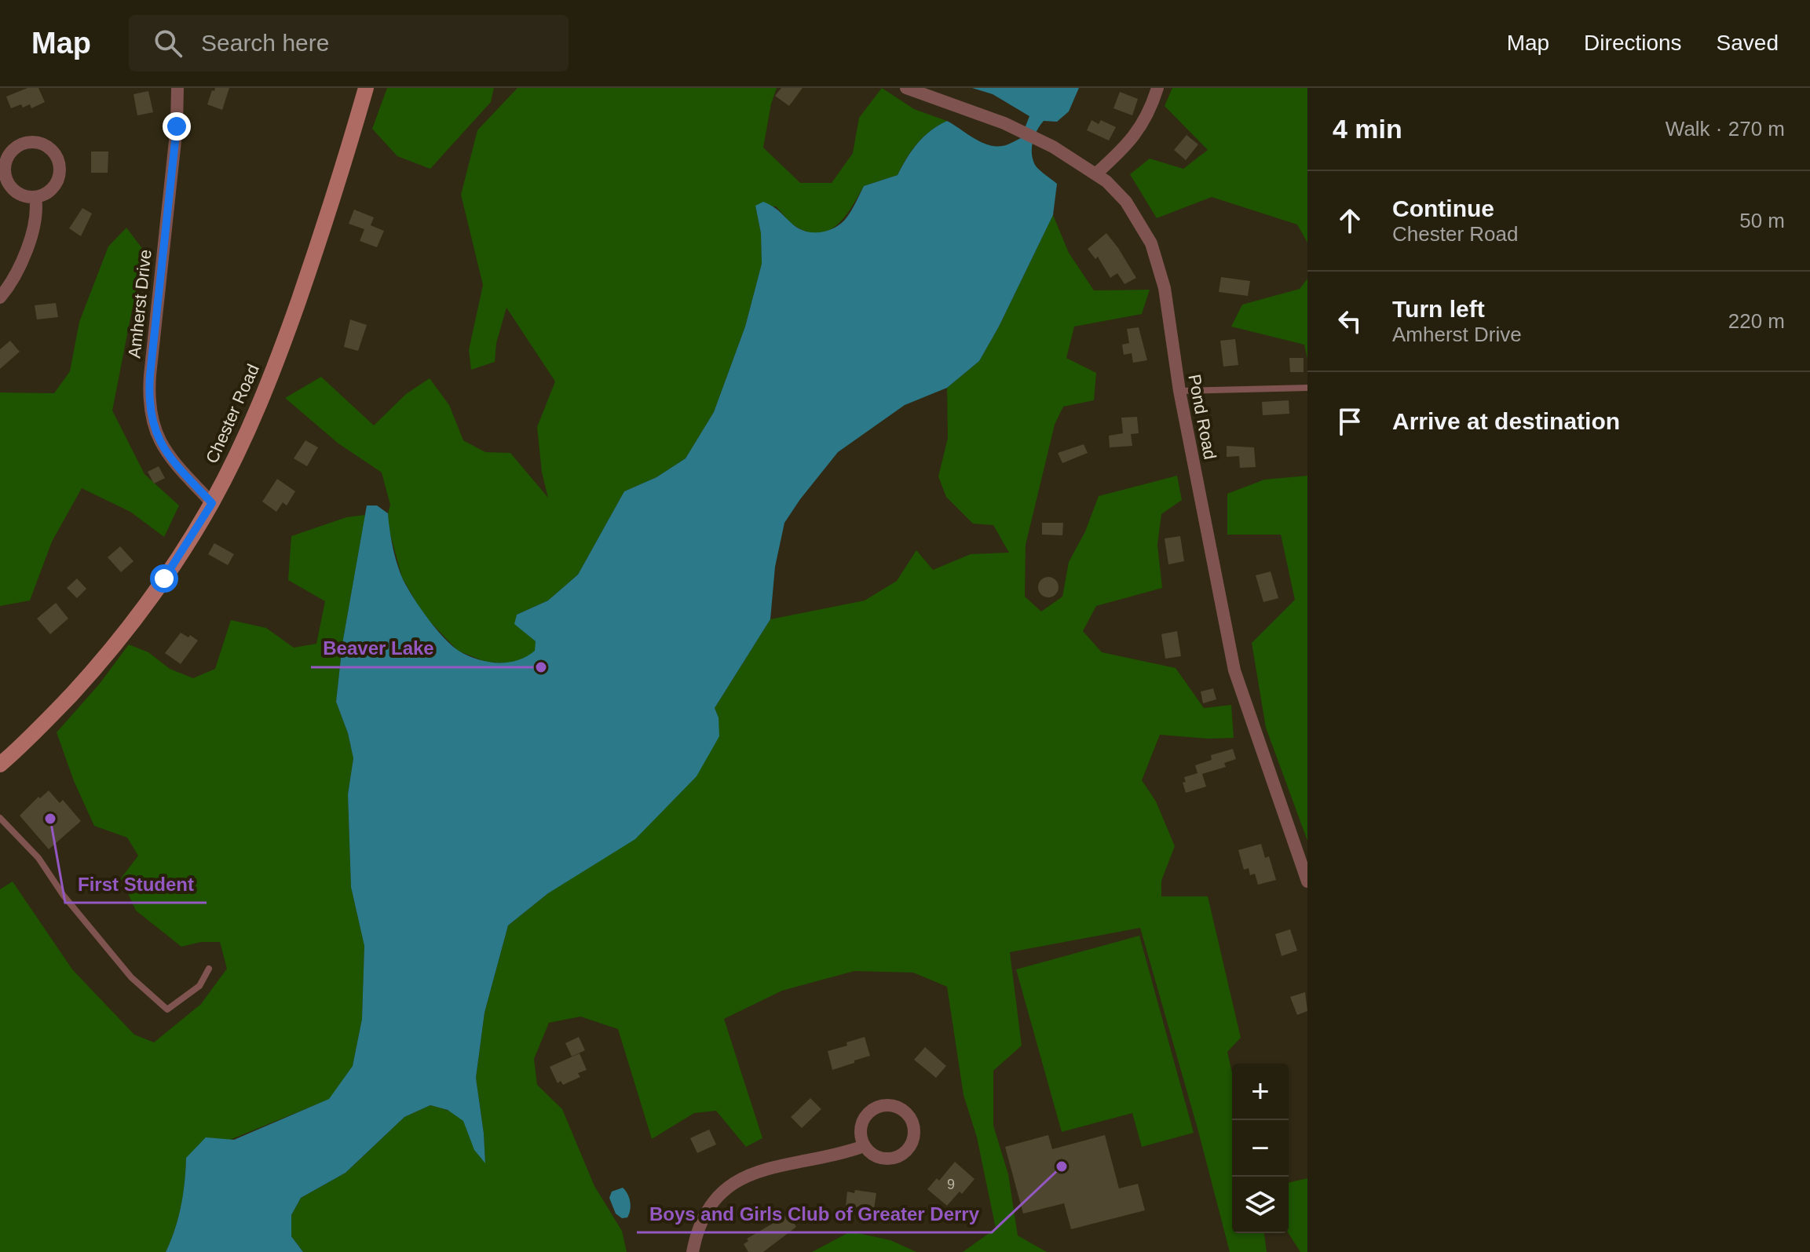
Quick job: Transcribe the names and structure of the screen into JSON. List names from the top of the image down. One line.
{"streets":{"main road":["Chester Road"],"street":["Amherst Drive","Pond Road"]},"crossings":[["Amherst Drive","Chester Road"]],"places":["Beaver Lake","First Student","Boys and Girls Club of Greater Derry"],"house_numbers":["9"],"page":{"header":"Map","search":"Search here","nav":["Map","Directions","Saved"],"heading":["4 min","Walk · 270 m"],"list":[["Continue","Chester Road","50 m"],["Turn left","Amherst Drive","220 m"],"Arrive at destination"],"map_buttons":["+","−"]}}
